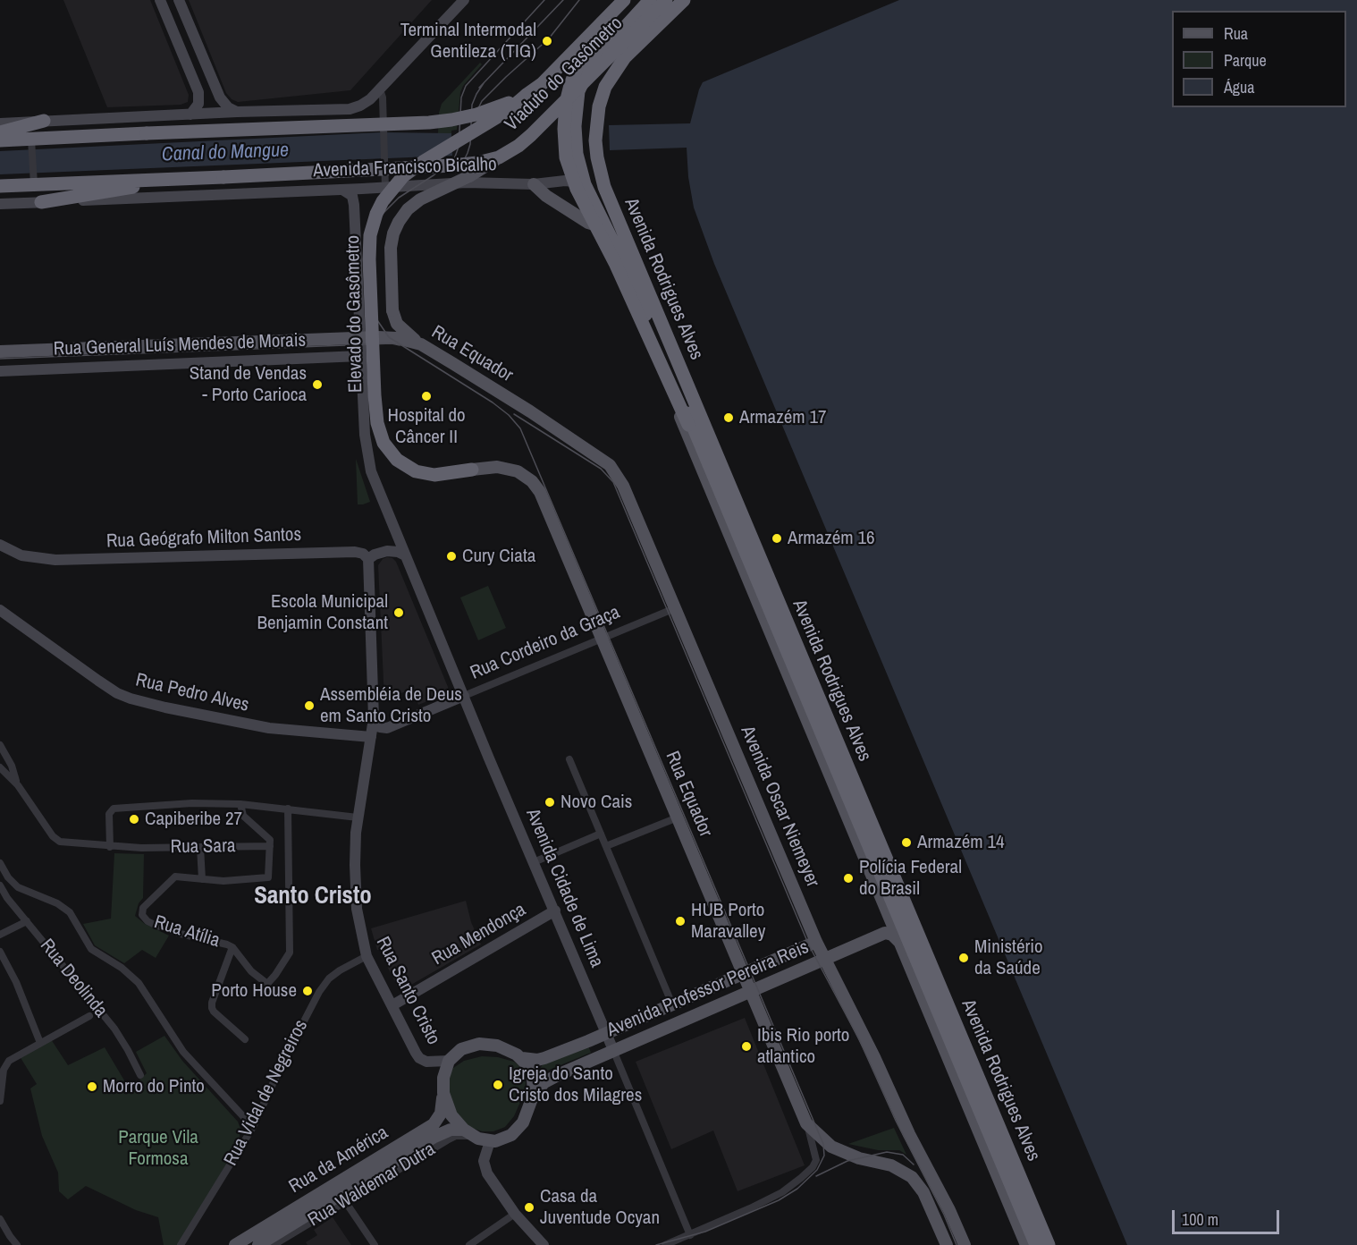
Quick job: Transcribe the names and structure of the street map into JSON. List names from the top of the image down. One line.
{"streets":{"highway":["Viaduto do Gasômetro","Avenida Rodrigues Alves","Elevado do Gasômetro"],"main road":["Avenida Francisco Bicalho","Rua General Luís Mendes de Morais","Rua Equador","Rua Geógrafo Milton Santos","Rua Cordeiro da Graça","Rua Pedro Alves","Avenida Oscar Niemeyer","Avenida Cidade de Lima","Rua Mendonça","Avenida Professor Pereira Reis","Rua Santo Cristo","Rua da América"],"street":["Rua Sara","Rua Atília","Rua Deolinda","Rua Vidal de Negreiros","Rua Waldemar Dutra"]},"crossings":[["Avenida Francisco Bicalho","Avenida Rodrigues Alves"],["Avenida Francisco Bicalho","Avenida Cidade de Lima"],["Avenida Rodrigues Alves","Avenida Professor Pereira Reis"],["Elevado do Gasômetro","Rua Equador"],["Rua General Luís Mendes de Morais","Rua Equador"],["Rua General Luís Mendes de Morais","Avenida Cidade de Lima"],["Rua Equador","Rua Cordeiro da Graça"],["Rua Equador","Avenida Oscar Niemeyer"],["Rua Equador","Avenida Cidade de Lima"],["Rua Equador","Avenida Professor Pereira Reis"],["Rua Geógrafo Milton Santos","Rua Santo Cristo"],["Rua Cordeiro da Graça","Avenida Oscar Niemeyer"],["Rua Cordeiro da Graça","Avenida Cidade de Lima"],["Rua Cordeiro da Graça","Rua Santo Cristo"],["Rua Pedro Alves","Rua Santo Cristo"],["Avenida Oscar Niemeyer","Avenida Professor Pereira Reis"],["Rua Sara","Rua Atília"],["Avenida Cidade de Lima","Rua Mendonça"],["Avenida Cidade de Lima","Avenida Professor Pereira Reis"],["Rua Mendonça","Rua Santo Cristo"],["Avenida Professor Pereira Reis","Rua Santo Cristo"],["Avenida Professor Pereira Reis","Rua da América"],["Rua Santo Cristo","Rua Vidal de Negreiros"],["Rua Santo Cristo","Rua da América"]],"districts":["Santo Cristo"],"water":["Canal do Mangue"],"parks":["Parque Vila Formosa"],"places":["Terminal Intermodal Gentileza (TIG)","Stand de Vendas - Porto Carioca","Hospital do Câncer II","Armazém 17","Armazém 16","Cury Ciata","Escola Municipal Benjamin Constant","Assembléia de Deus em Santo Cristo","Novo Cais","Capiberibe 27","Armazém 14","Polícia Federal do Brasil","HUB Porto Maravalley","Ministério da Saúde","Porto House","Ibis Rio porto atlantico","Igreja do Santo Cristo dos Milagres","Morro do Pinto","Casa da Juventude Ocyan"],"legend":["Rua","Parque","Água"],"scale_bar":"100 m"}
